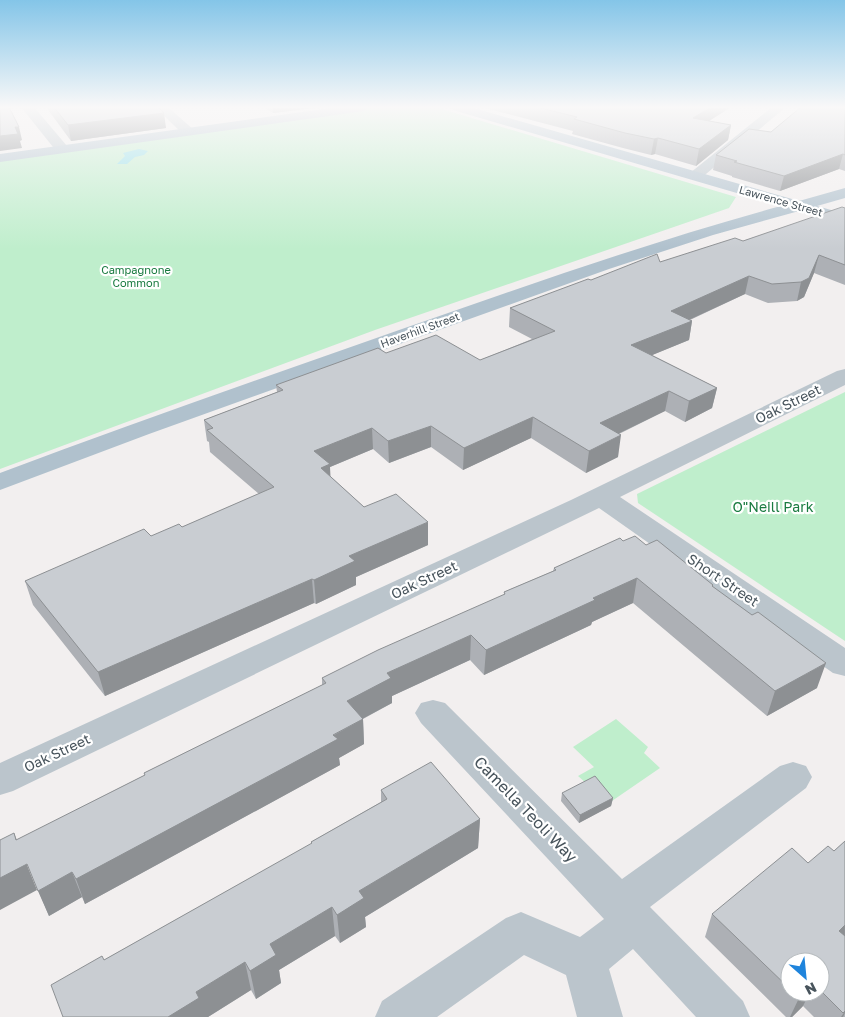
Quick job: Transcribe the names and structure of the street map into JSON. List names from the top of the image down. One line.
{"streets":{"main road":["Lawrence Street","Haverhill Street"],"street":["Oak Street","Short Street","Camella Teoli Way"]},"crossings":[["Lawrence Street","Haverhill Street"],["Oak Street","Short Street"]],"parks":["Campagnone Common","O\"Neill Park"],"north":"bottom right"}
